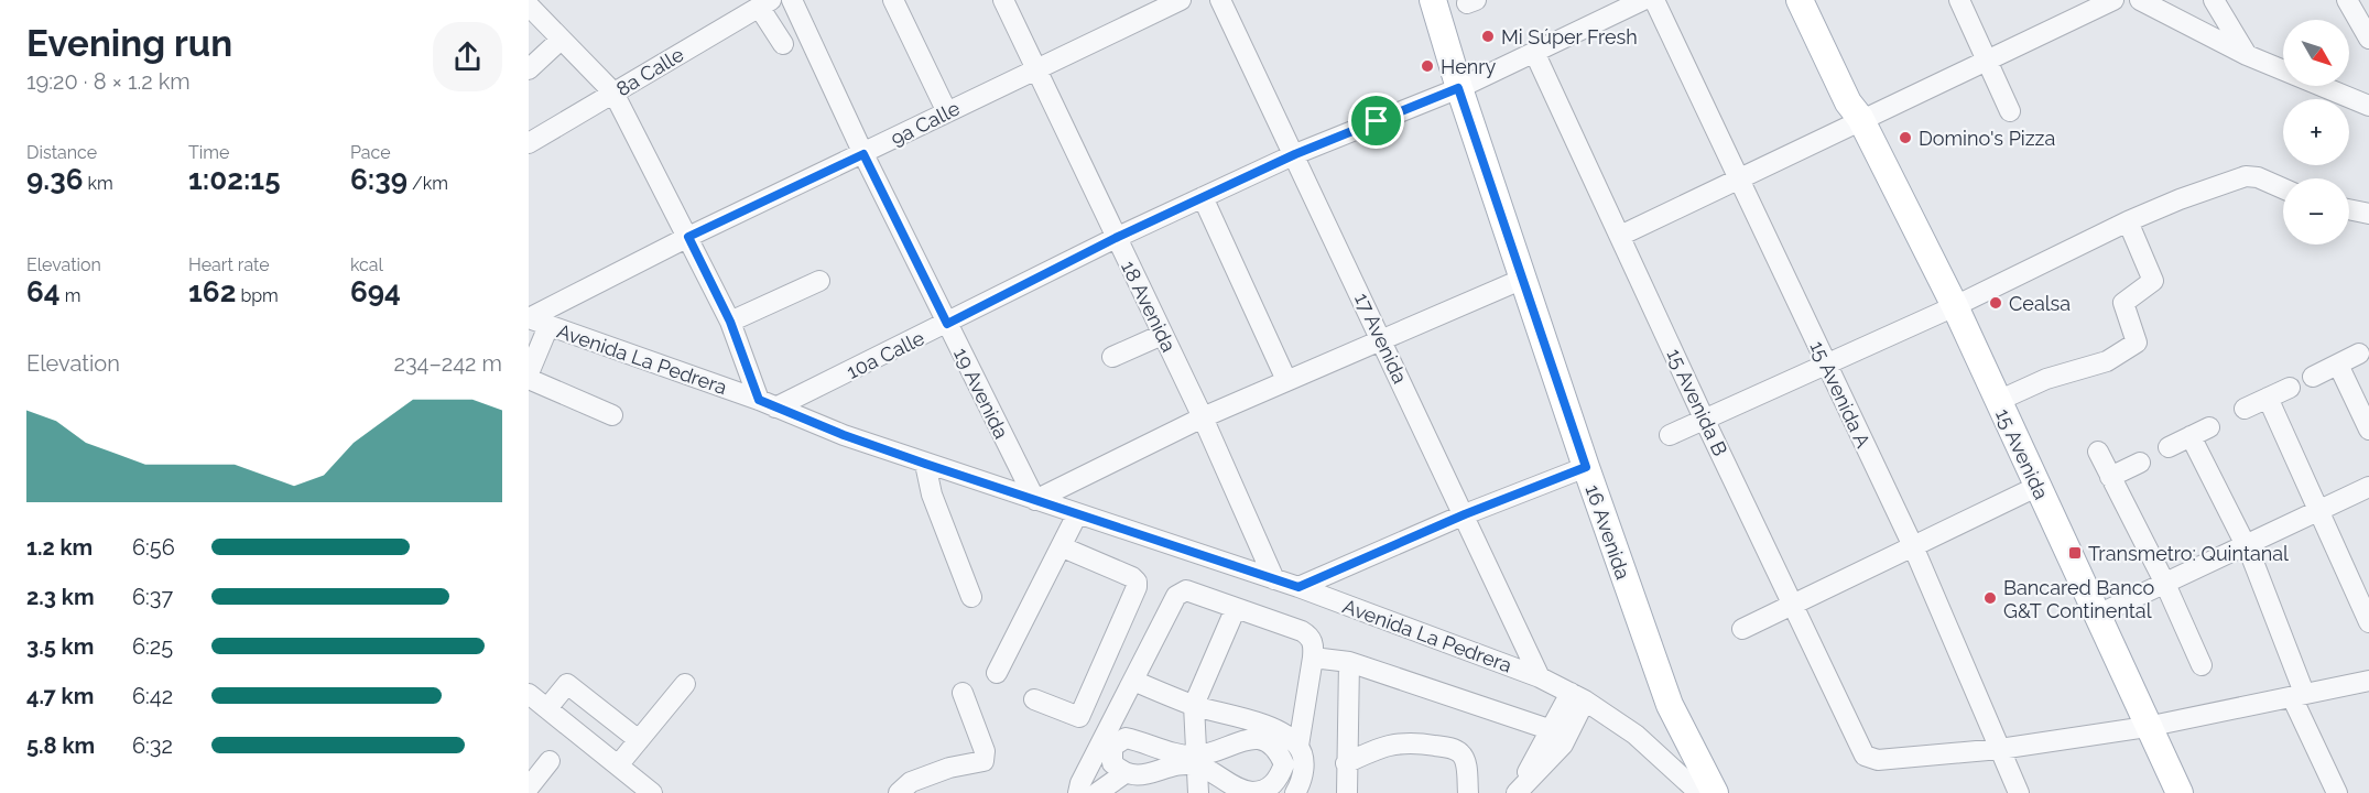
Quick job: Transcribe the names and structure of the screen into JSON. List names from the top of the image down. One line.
{"streets":{"main road":["15 Avenida","16 Avenida"],"street":["8a Calle","9a Calle","18 Avenida","17 Avenida","10a Calle","Avenida La Pedrera","19 Avenida","15 Avenida A","15 Avenida B"]},"crossings":[["9a Calle","18 Avenida"],["9a Calle","Avenida La Pedrera"],["9a Calle","19 Avenida"],["18 Avenida","10a Calle"],["18 Avenida","Avenida La Pedrera"],["17 Avenida","10a Calle"],["17 Avenida","Avenida La Pedrera"],["10a Calle","Avenida La Pedrera"],["10a Calle","19 Avenida"],["10a Calle","15 Avenida B"],["10a Calle","16 Avenida"],["Avenida La Pedrera","19 Avenida"],["15 Avenida A","15 Avenida B"]],"places":{"other":["Mi Súper Fresh","Henry","Domino's Pizza","Cealsa","Bancared Banco G&T Continental"],"transit":["Transmetro: Quintanal"]},"north":"bottom right","page":{"heading":["Evening run","19:20 · 8 × 1.2 km"],"map_buttons":["+","−"],"stats":[["Distance","9.36 km"],["Time","1:02:15"],["Pace","6:39 /km"],["Elevation","64 m"],["Heart rate","162 bpm"],["kcal","694"]],"chart":["Elevation","234–242 m"],"list":[{"name":"1.2 km","note":"6:56"},{"name":"2.3 km","note":"6:37"},{"name":"3.5 km","note":"6:25"},{"name":"4.7 km","note":"6:42"},{"name":"5.8 km","note":"6:32"}]}}
